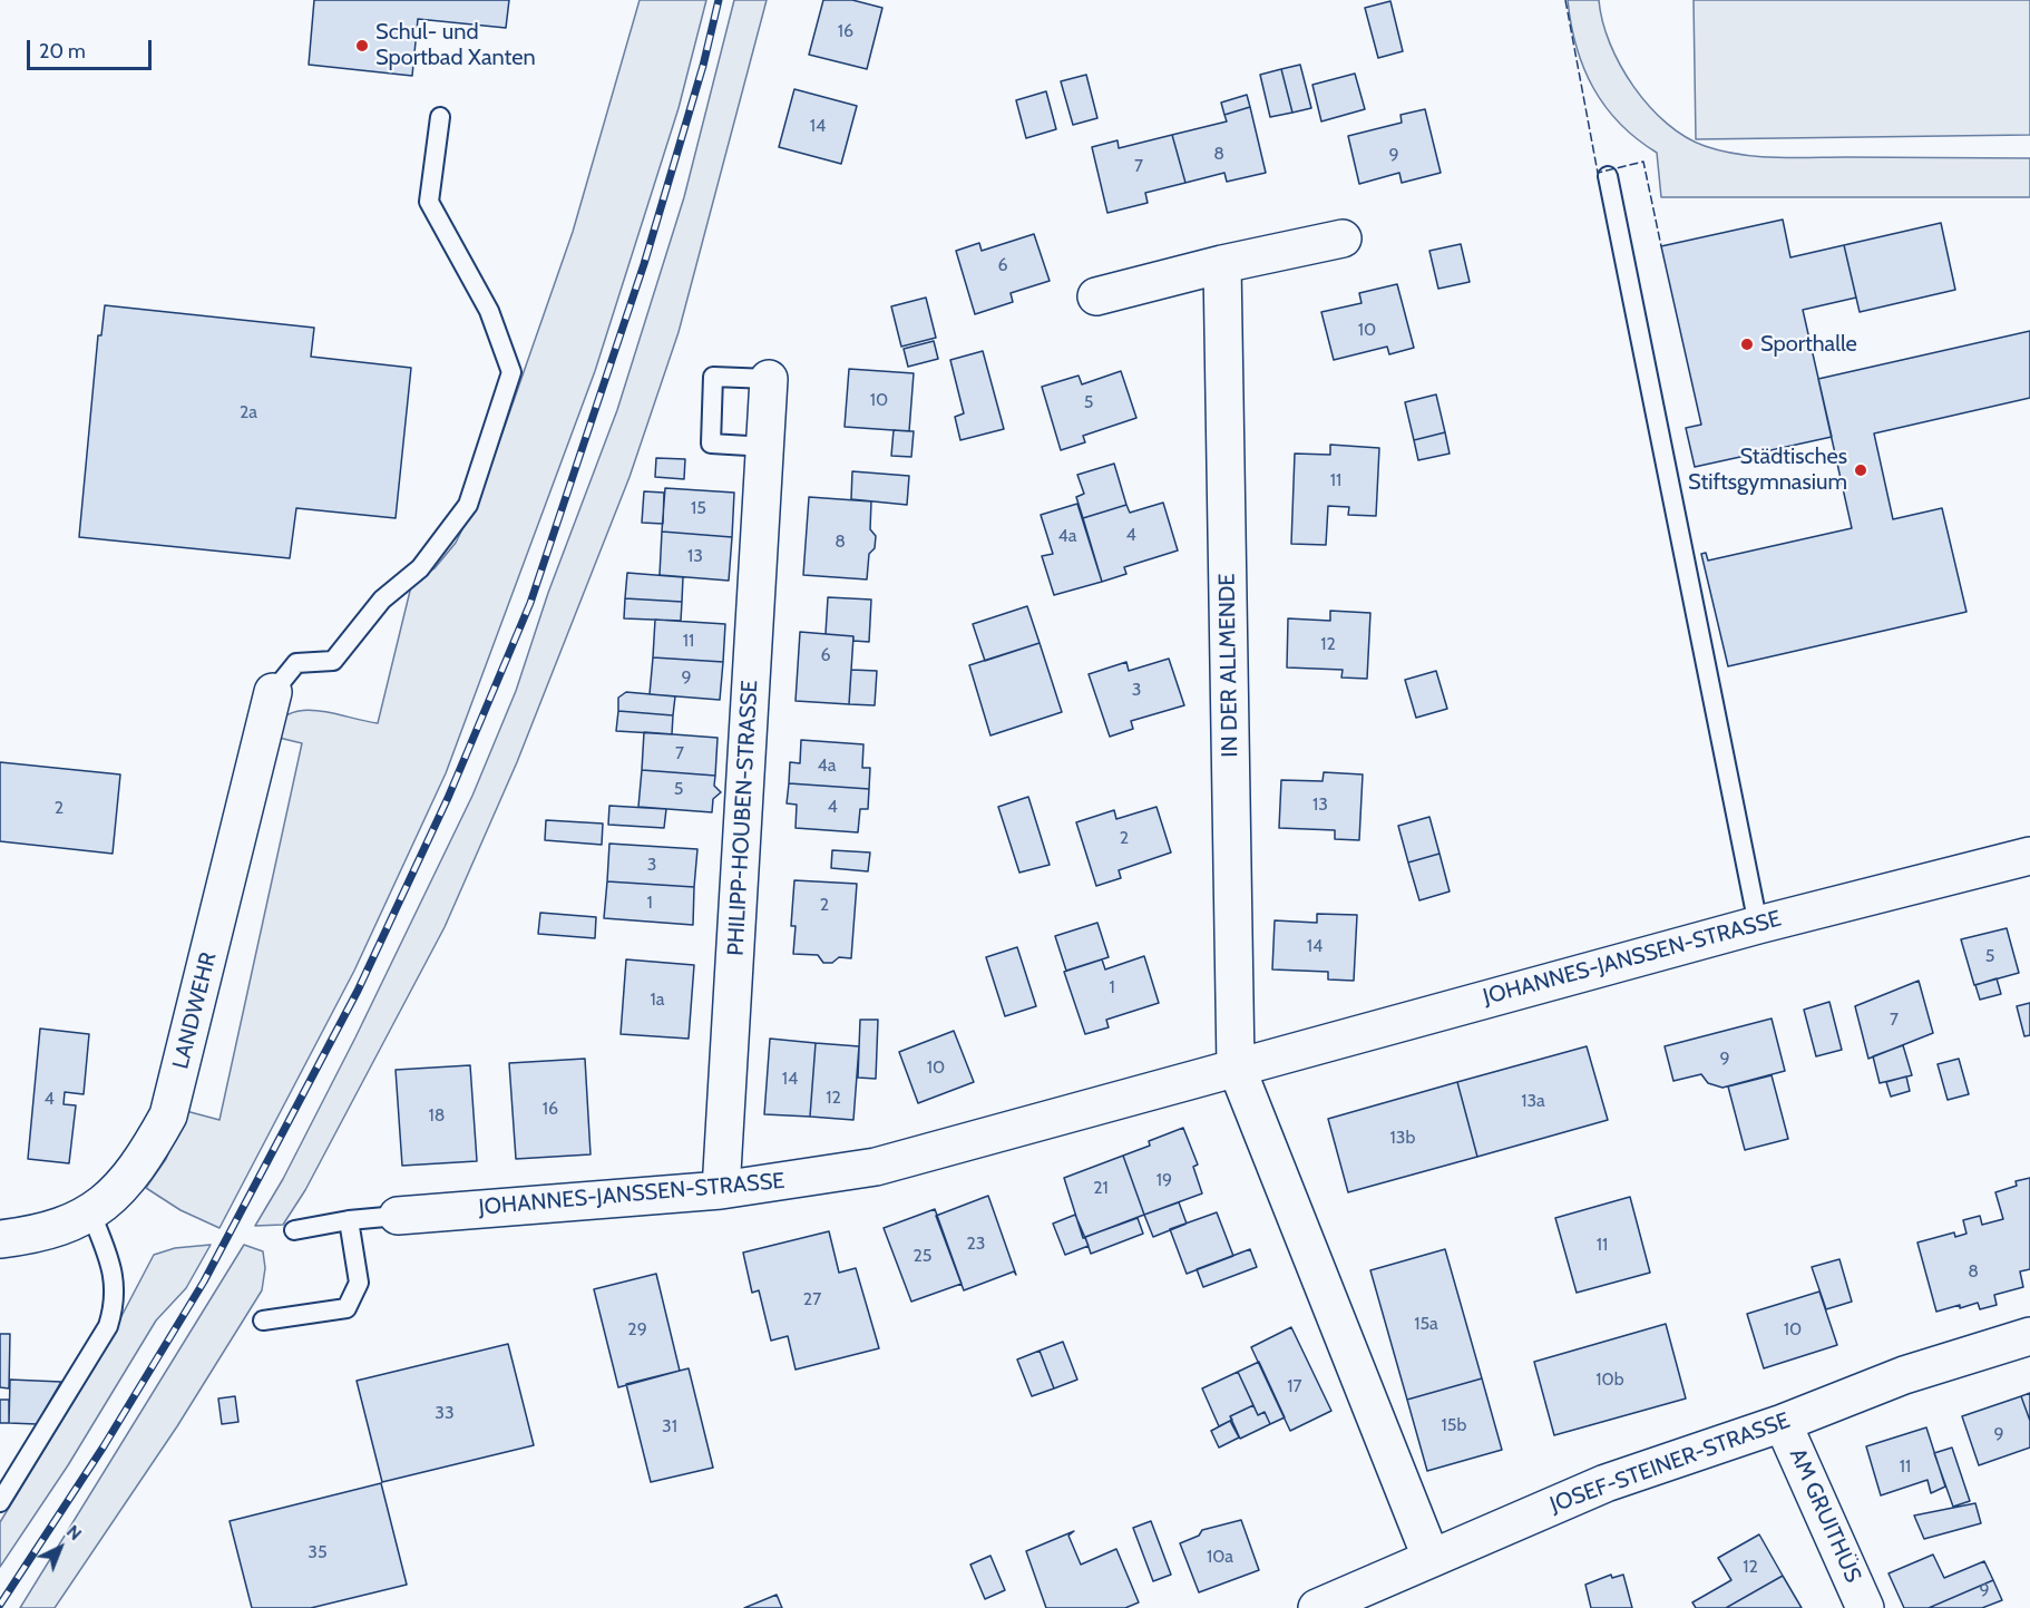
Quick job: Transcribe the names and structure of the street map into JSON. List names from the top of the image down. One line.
{"streets":{"street":["IN DER ALLMENDE","PHILIPP-HOUBEN-STRASSE","JOHANNES-JANSSEN-STRASSE","LANDWEHR","JOSEF-STEINER-STRASSE","AM GRUITHÜS"]},"crossings":[["IN DER ALLMENDE","JOHANNES-JANSSEN-STRASSE"],["PHILIPP-HOUBEN-STRASSE","JOHANNES-JANSSEN-STRASSE"],["JOSEF-STEINER-STRASSE","AM GRUITHÜS"]],"places":["Schul- und Sportbad Xanten","Sporthalle","Städtisches Stiftsgymnasium"],"house_numbers":["16","14","8","9","7","6","10","10","5","2a","11","15","4","4a","8","13","11","12","6","9","3","7","4a","5","13","4","2","2","3","1","2","14","5","1","1a","7","9","10","14","12","4","13a","16","18","13b","19","21","23","11","25","8","27","15a","29","10","10b","17","33","15b","31","9","11","35","10a","12","9"],"scale_bar":"20 m","north":"top right"}
